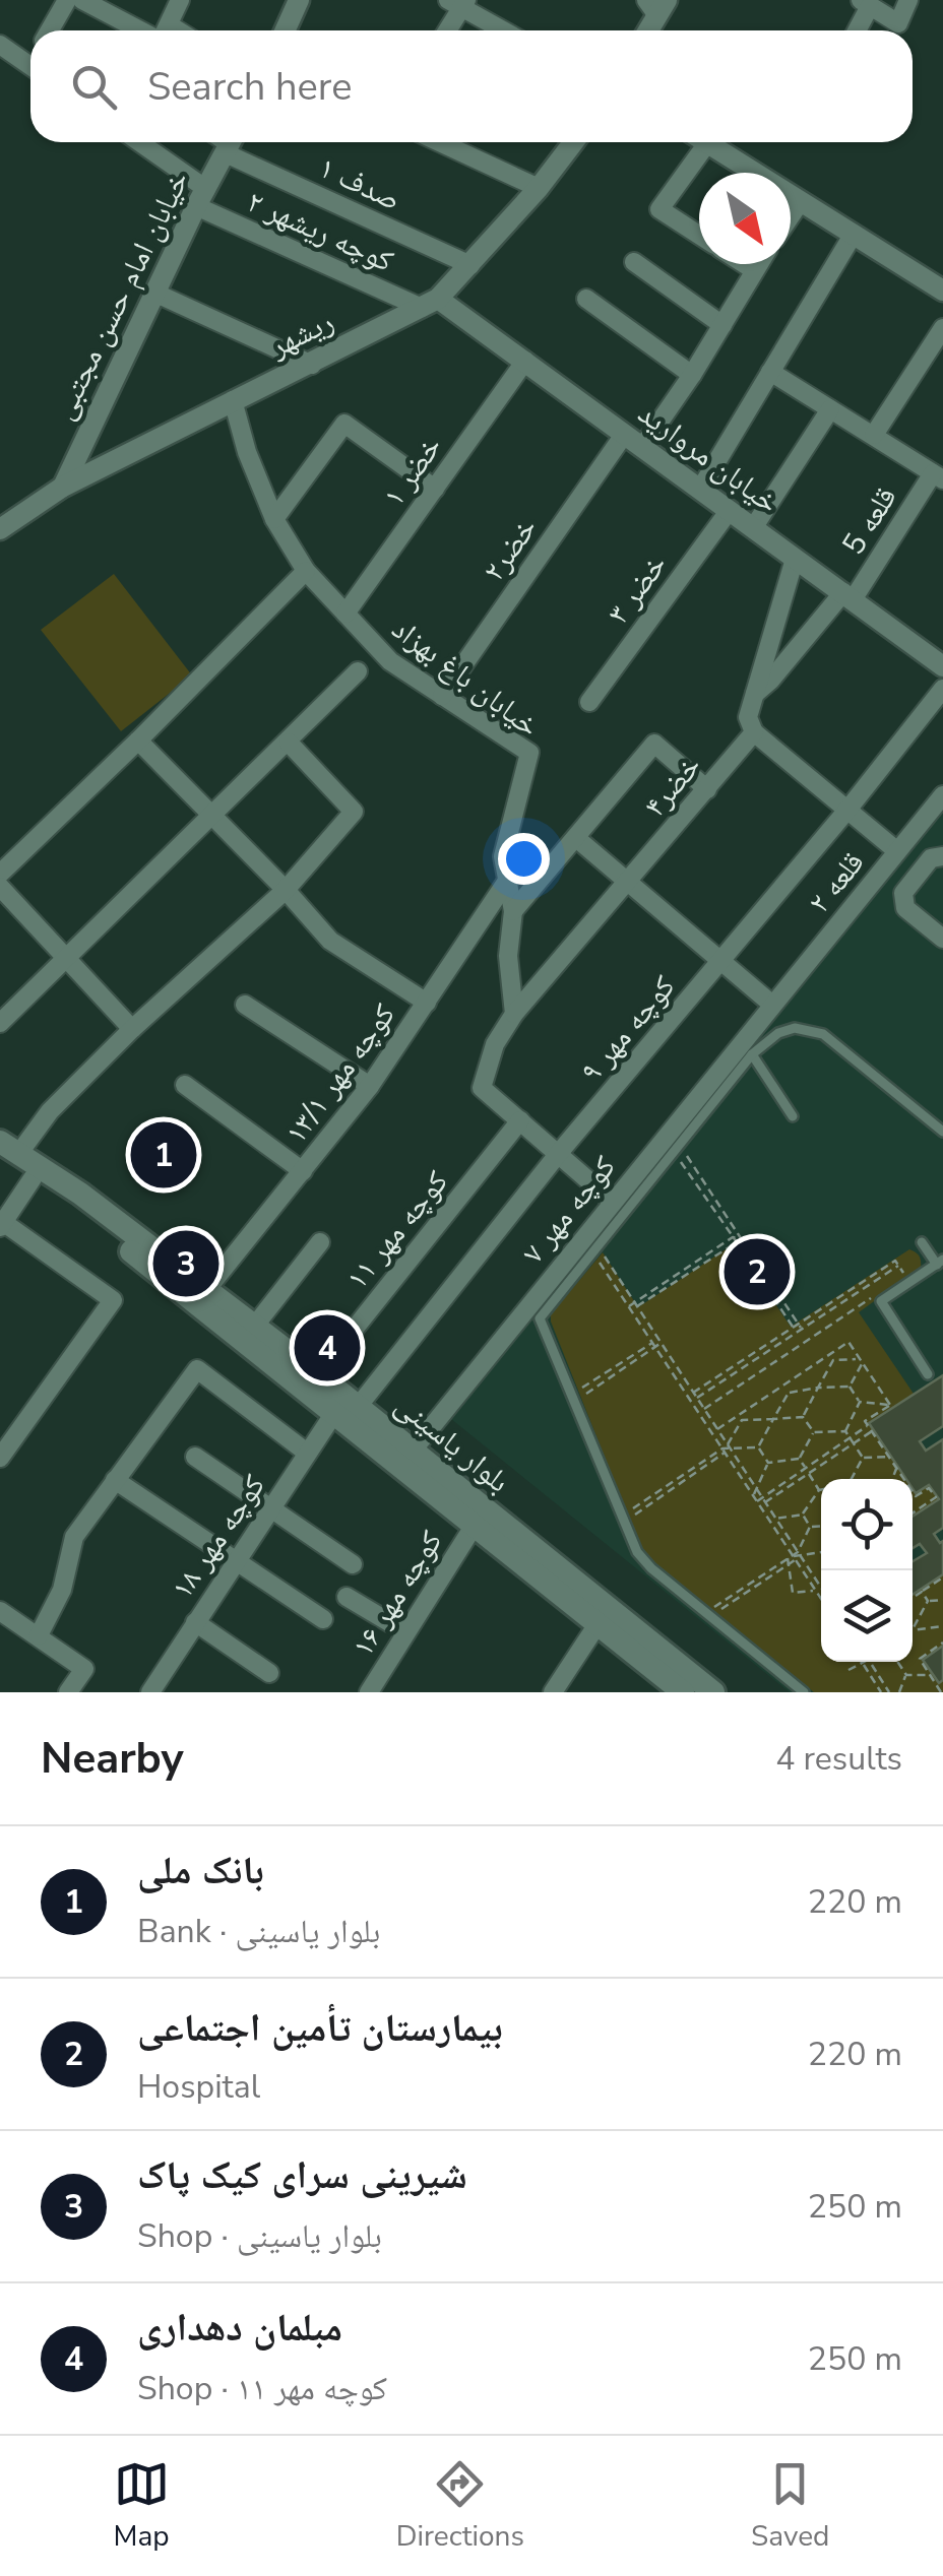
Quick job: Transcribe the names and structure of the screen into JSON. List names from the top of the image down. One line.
{"streets":{"main road":["بلوار یاسینی"],"street":["صدف ۱","کوچه ریشهر ۲","خیابان امام حسن مجتبی","ریشهر","خیابان مروارید","خضر ۱","قلعه 5","خضر۲","خضر ۳","خیابان باغ بهزاد","خضر۴","قلعه ۲","کوچه مهر ۹","کوچه مهر ۱۳/۱","کوچه مهر ۷","کوچه مهر ۱۱","کوچه مهر ۱۸","کوچه مهر ۱۶"]},"crossings":[["صدف ۱","ریشهر"],["کوچه ریشهر ۲","خیابان امام حسن مجتبی"],["کوچه ریشهر ۲","ریشهر"],["کوچه ریشهر ۲","خیابان مروارید"],["خیابان امام حسن مجتبی","ریشهر"],["ریشهر","خیابان مروارید"],["ریشهر","خیابان باغ بهزاد"],["خیابان مروارید","خضر ۱"],["خیابان مروارید","قلعه 5"],["خیابان مروارید","خضر۲"],["خیابان مروارید","خضر ۳"],["خضر ۱","خیابان باغ بهزاد"],["خضر۲","خیابان باغ بهزاد"],["خیابان باغ بهزاد","خضر۴"],["خیابان باغ بهزاد","کوچه مهر ۱۳/۱"],["قلعه ۲","کوچه مهر ۷"],["کوچه مهر ۹","بلوار یاسینی"],["کوچه مهر ۱۳/۱","بلوار یاسینی"],["کوچه مهر ۷","بلوار یاسینی"],["کوچه مهر ۱۱","بلوار یاسینی"],["بلوار یاسینی","کوچه مهر ۱۸"],["بلوار یاسینی","کوچه مهر ۱۶"]],"north":"bottom right","page":{"search":"Search here","pins":["1","3","2","4"],"heading":["Nearby","4 results"],"list":[{"mark":"1","name":"بانک ملی","note":"Bank · بلوار یاسینی","value":"220 m"},{"mark":"2","name":"بیمارستان تأمین اجتماعی","note":"Hospital","value":"220 m"},{"mark":"3","name":"شیرینی سرای کیک پاک","note":"Shop · بلوار یاسینی","value":"250 m"},{"mark":"4","name":"مبلمان دهداری","note":"Shop · کوچه مهر ۱۱","value":"250 m"}],"nav":["Map","Directions","Saved"]}}
